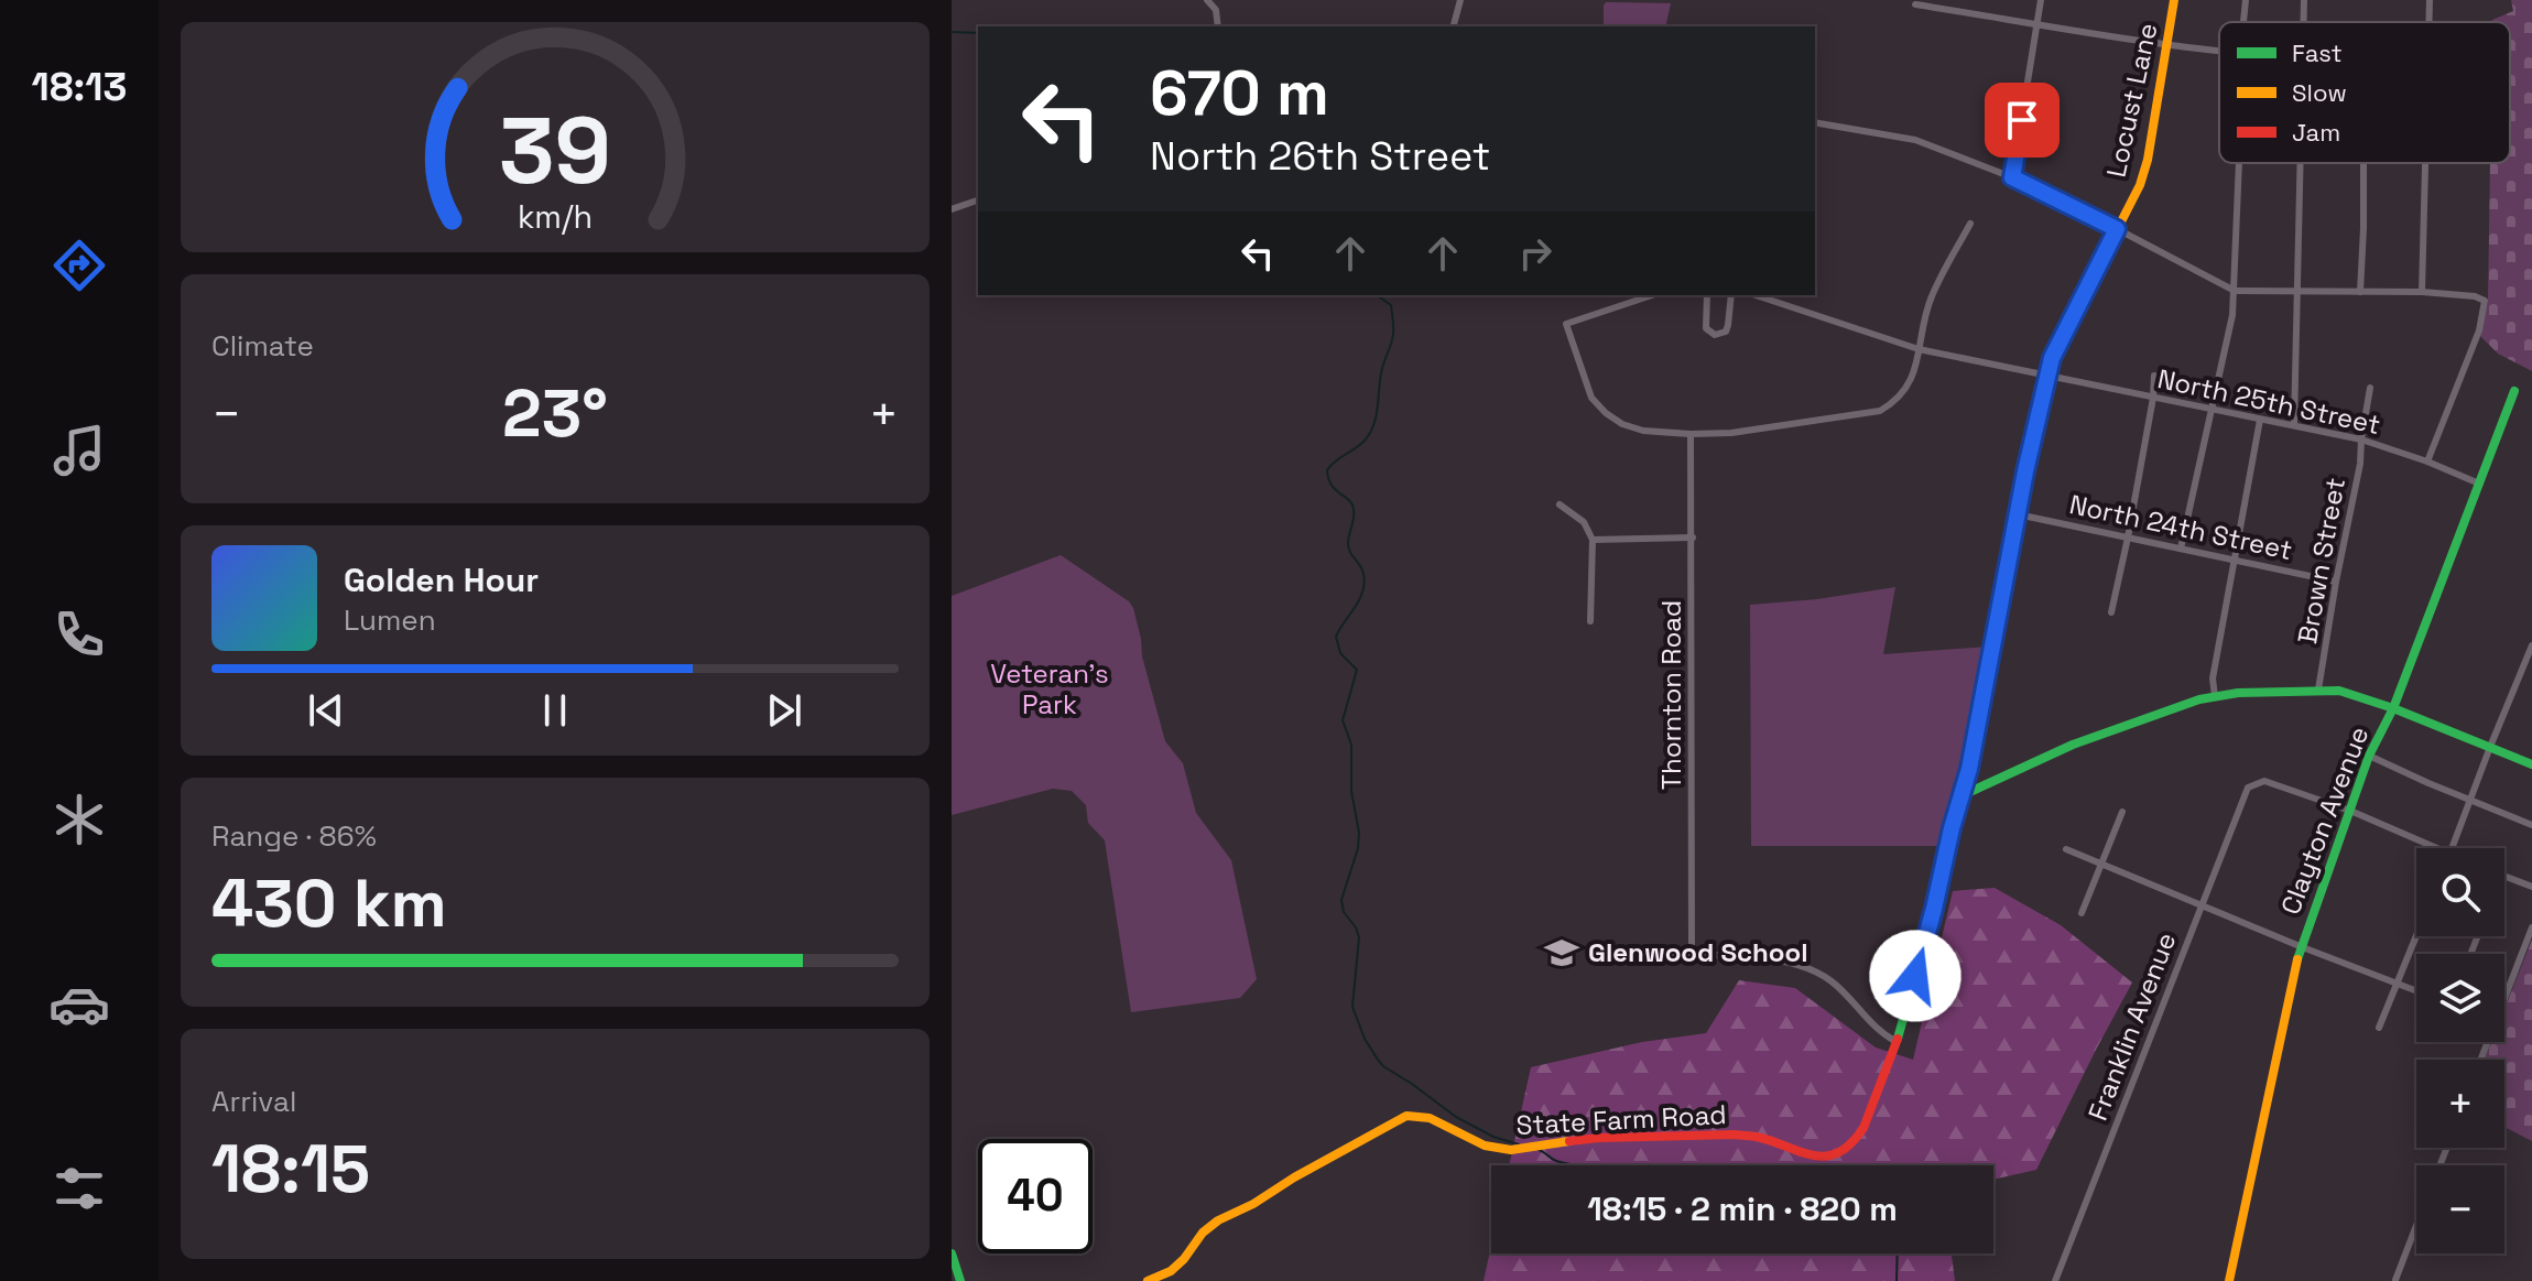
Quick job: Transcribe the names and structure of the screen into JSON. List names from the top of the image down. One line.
{"streets":{"street":["Locust Lane","North 25th Street","North 24th Street","Brown Street","Thornton Road","Clayton Avenue","Franklin Avenue","State Farm Road"]},"crossings":[["Locust Lane","North 25th Street"],["Locust Lane","North 24th Street"],["Locust Lane","State Farm Road"],["North 25th Street","Brown Street"],["North 25th Street","Clayton Avenue"],["North 24th Street","Brown Street"],["Clayton Avenue","Franklin Avenue"]],"parks":["Veteran's Park"],"places":{"school or university":["Glenwood School"]},"legend":["Fast","Slow","Jam"],"page":{"tabs":"18:13","turn":["670 m","North 26th Street"],"tile":["Climate",["Range · 86%","430 km"],["Arrival","18:15"]],"heat":["−","23°","+"],"song":["Golden Hour","Lumen"],"map_buttons":["+","−"],"limit":"40","trip":"18:15 · 2 min · 820 m","gauge":["39","km/h"]}}
